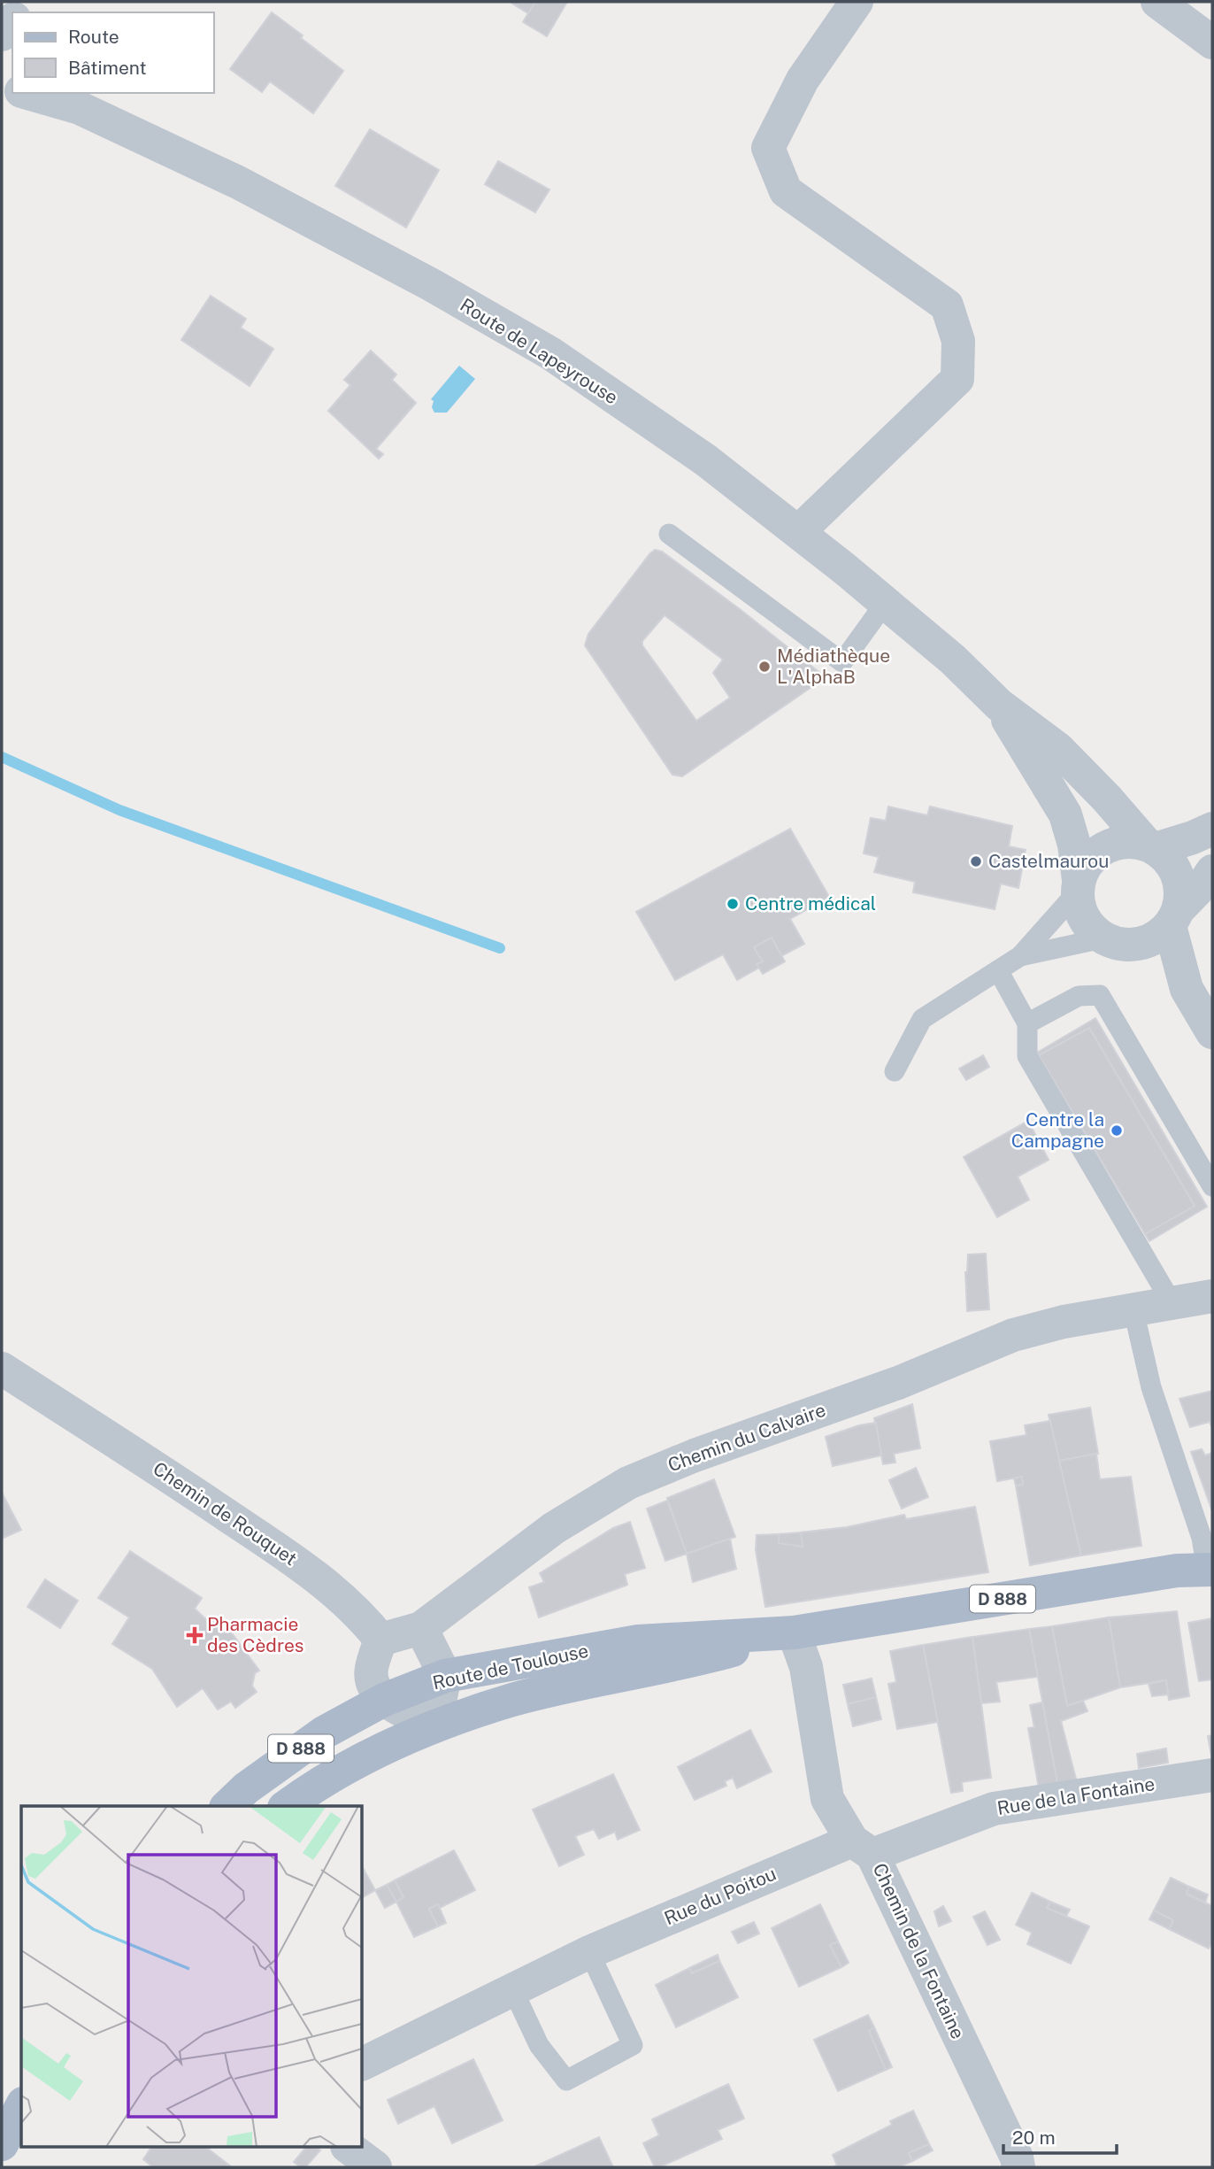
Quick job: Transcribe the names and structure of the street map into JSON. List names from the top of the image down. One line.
{"streets":{"main road":["D 888","Route de Toulouse"],"street":["Route de Lapeyrouse","Chemin du Calvaire","Chemin de Rouquet","Rue de la Fontaine","Rue du Poitou","Chemin de la Fontaine"]},"crossings":[["Chemin du Calvaire","Chemin de Rouquet"],["Route de Toulouse","Chemin de la Fontaine"],["Rue de la Fontaine","Rue du Poitou"],["Rue de la Fontaine","Chemin de la Fontaine"],["Rue du Poitou","Chemin de la Fontaine"]],"places":{"other":["Médiathèque L'AlphaB","Castelmaurou","Centre médical","Centre la Campagne"],"health":["Pharmacie des Cèdres"]},"legend":["Route","Bâtiment"],"scale_bar":"20 m"}
